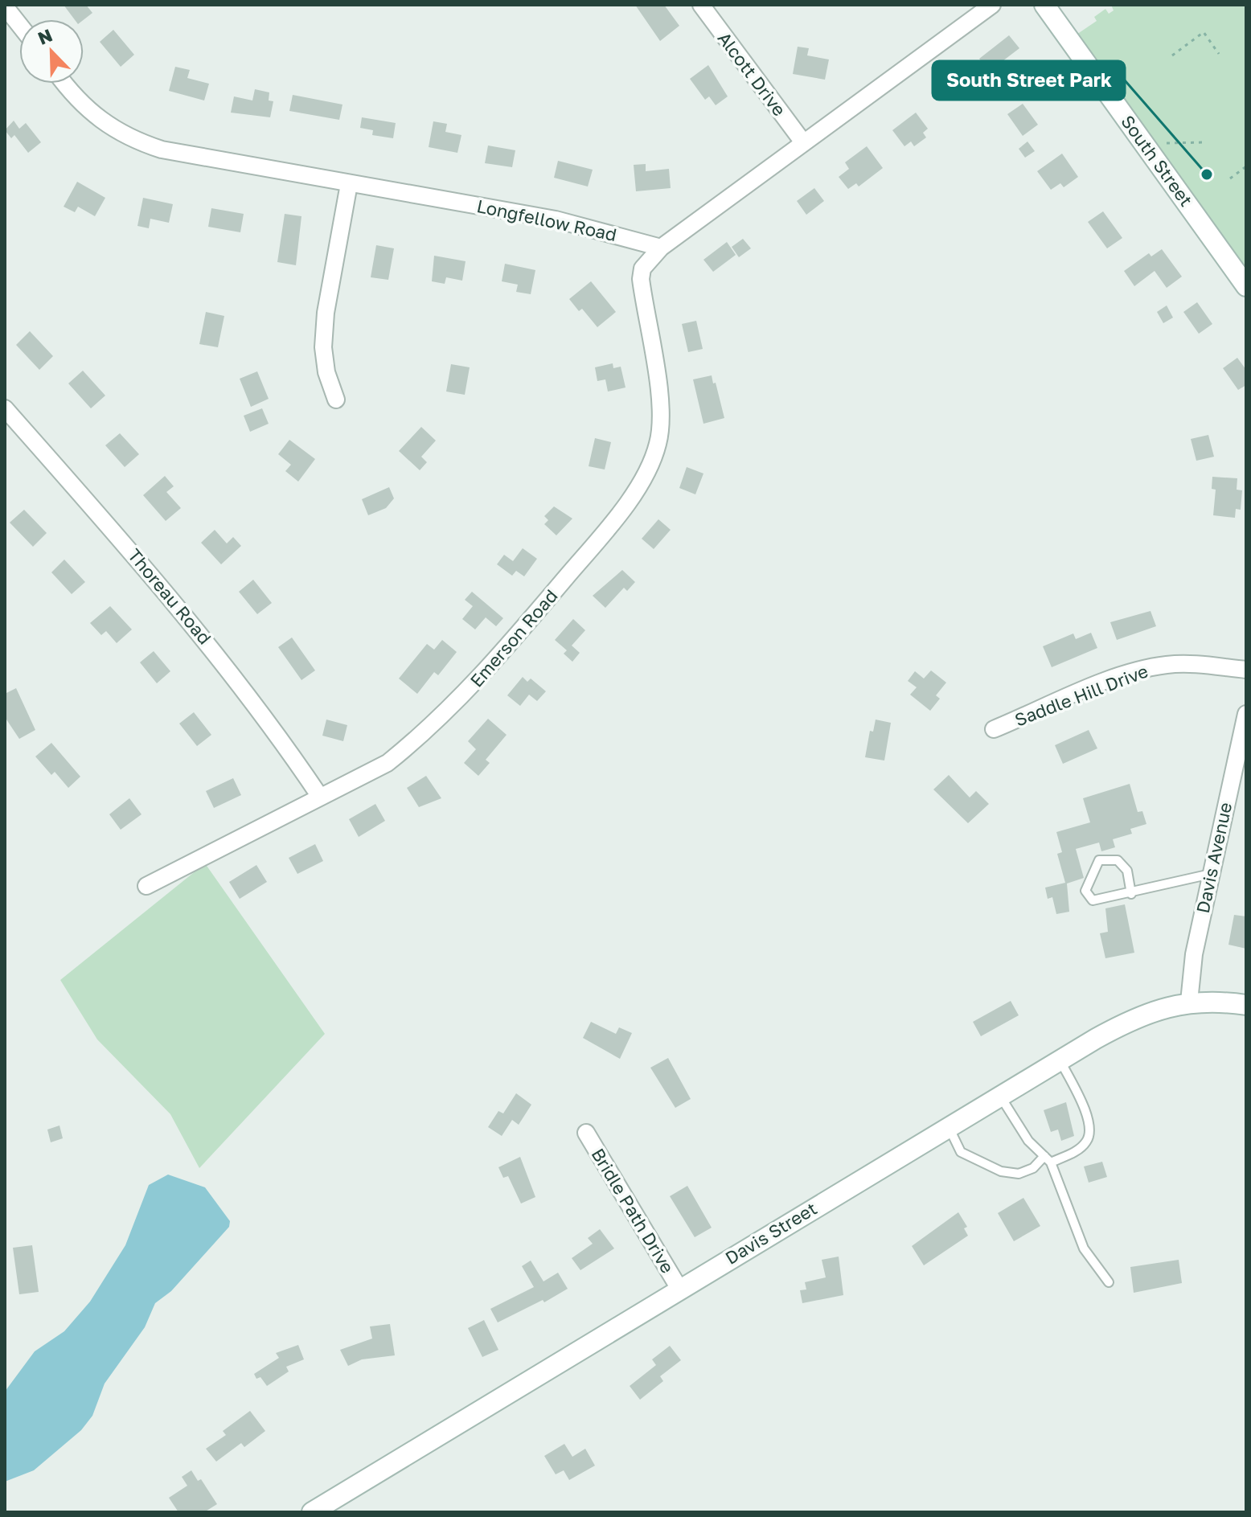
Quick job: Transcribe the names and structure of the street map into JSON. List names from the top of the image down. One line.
{"streets":{"street":["Alcott Drive","South Street","Longfellow Road","Thoreau Road","Emerson Road","Saddle Hill Drive","Davis Avenue","Bridle Path Drive","Davis Street"]},"crossings":[["Longfellow Road","Emerson Road"],["Thoreau Road","Emerson Road"],["Davis Avenue","Davis Street"],["Bridle Path Drive","Davis Street"]],"places":["South Street Park"],"north":"top left"}
